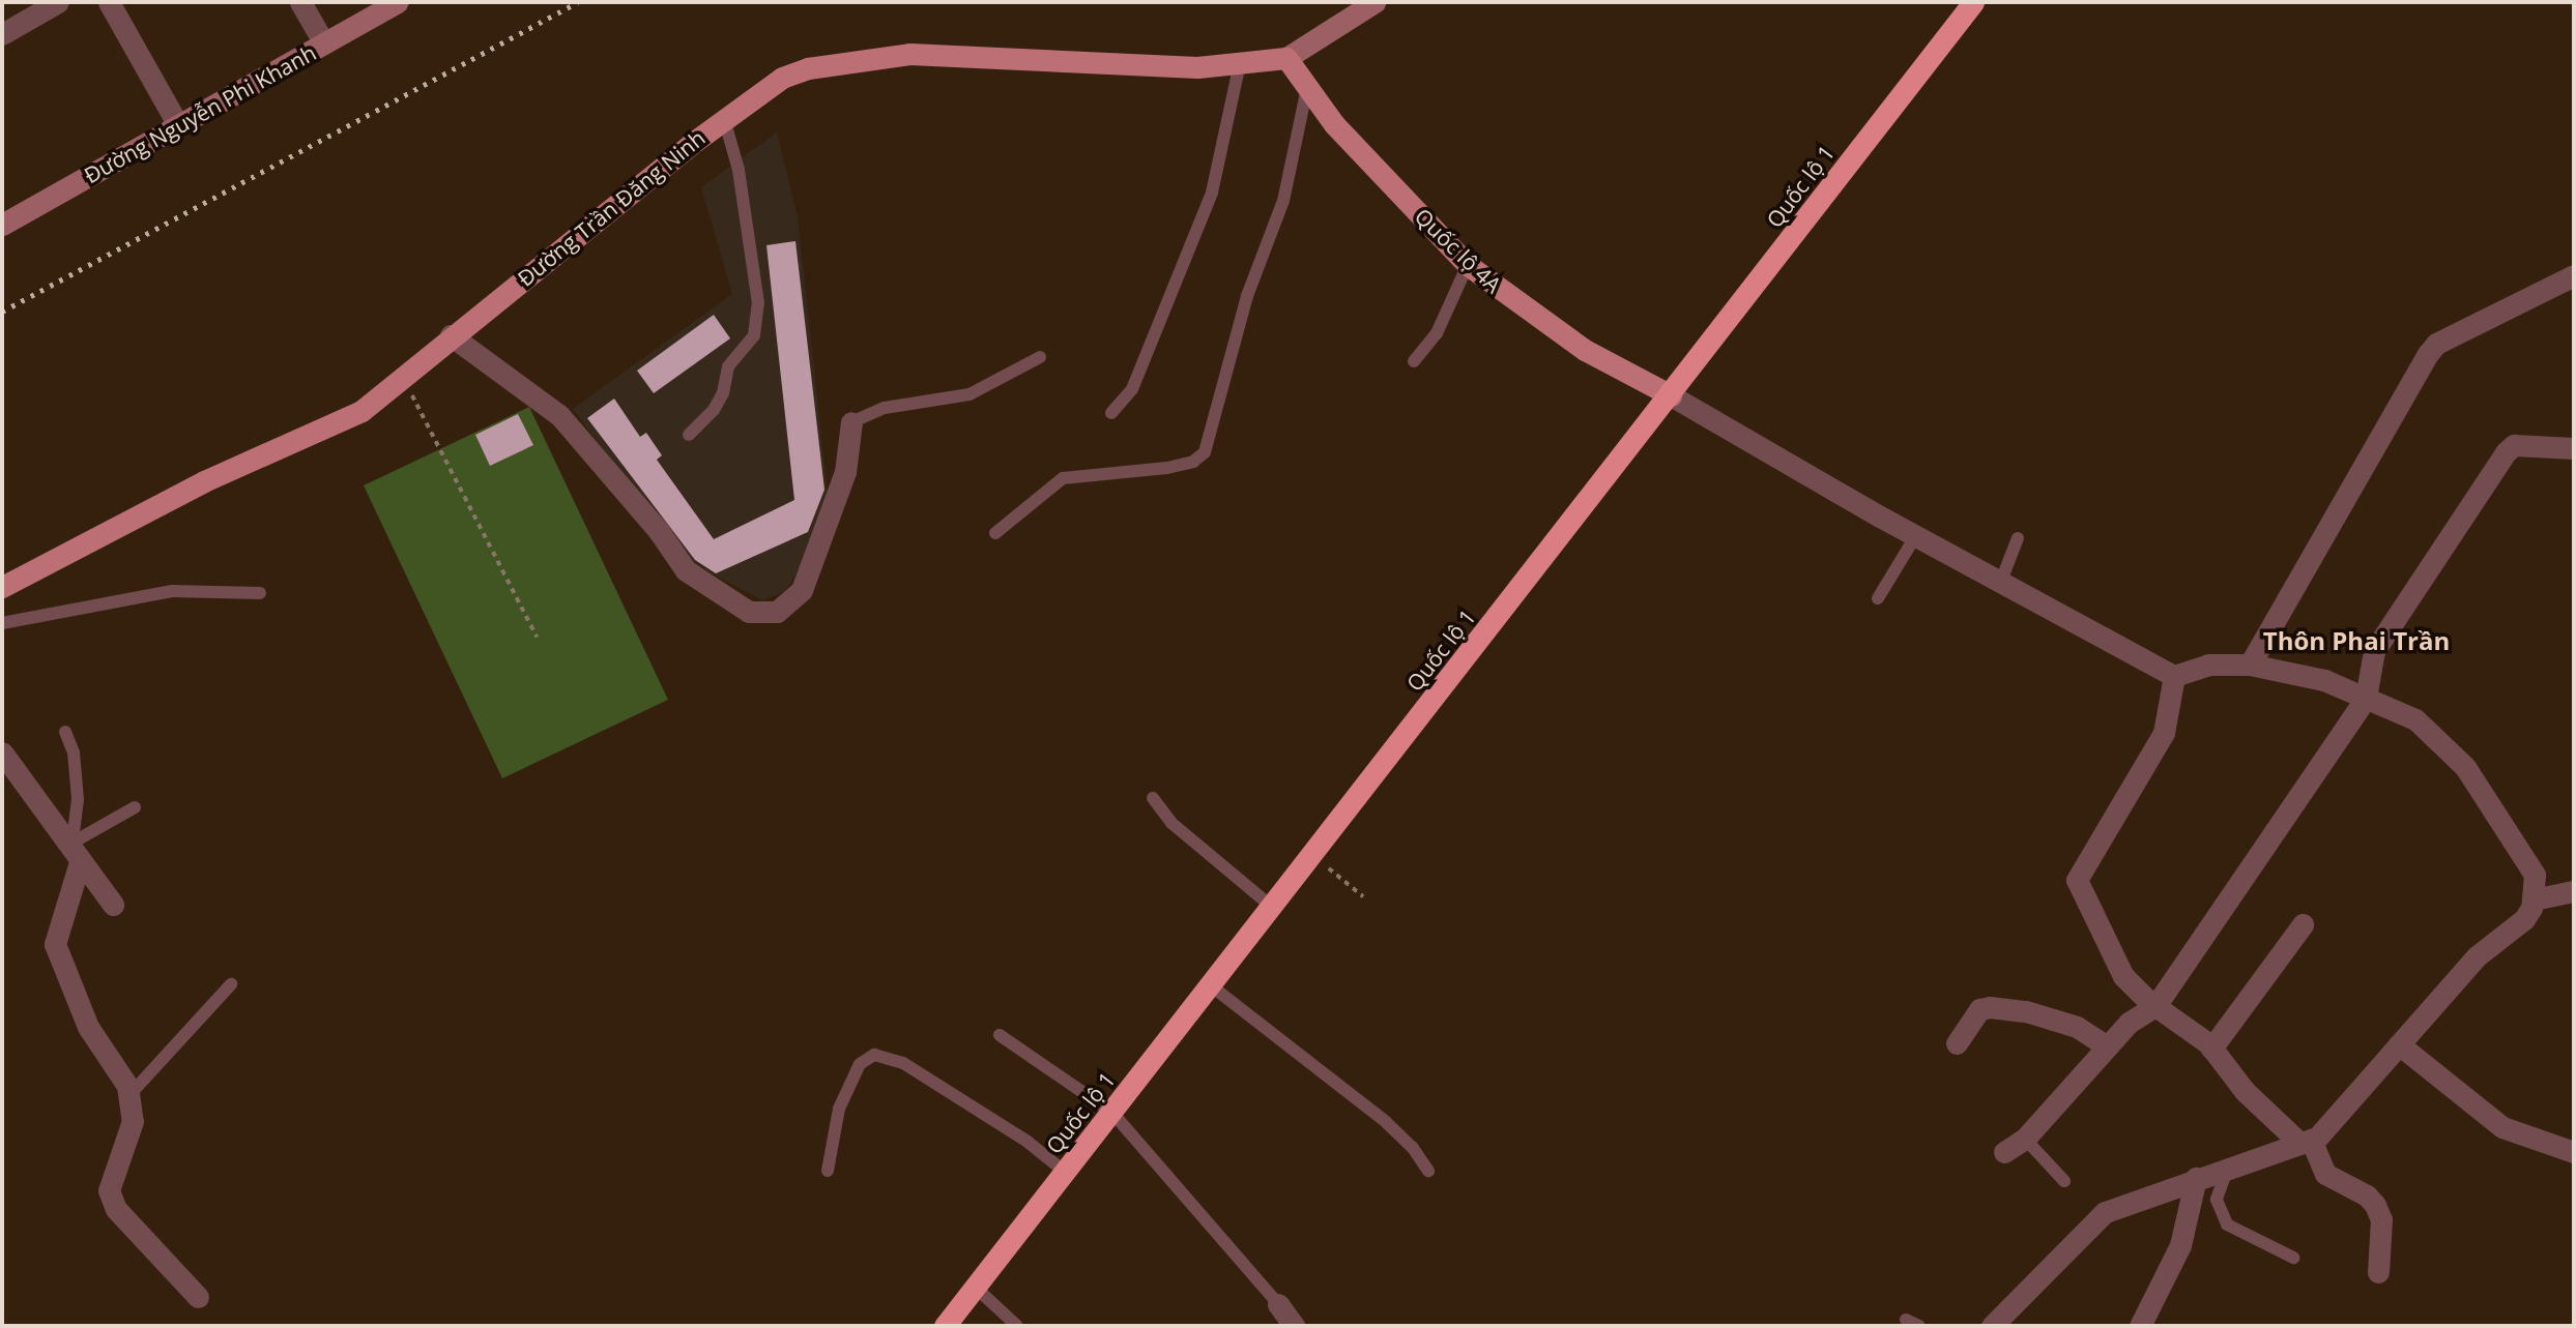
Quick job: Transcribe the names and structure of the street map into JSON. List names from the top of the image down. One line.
{"streets":{"highway":["Quốc lộ 1"],"main road":["Đường Trần Đăng Ninh","Quốc lộ 4A"],"street":["Đường Nguyễn Phi Khanh"]},"crossings":[["Quốc lộ 1","Quốc lộ 4A"],["Đường Trần Đăng Ninh","Quốc lộ 4A"]],"districts":["Thôn Phai Trần"]}
